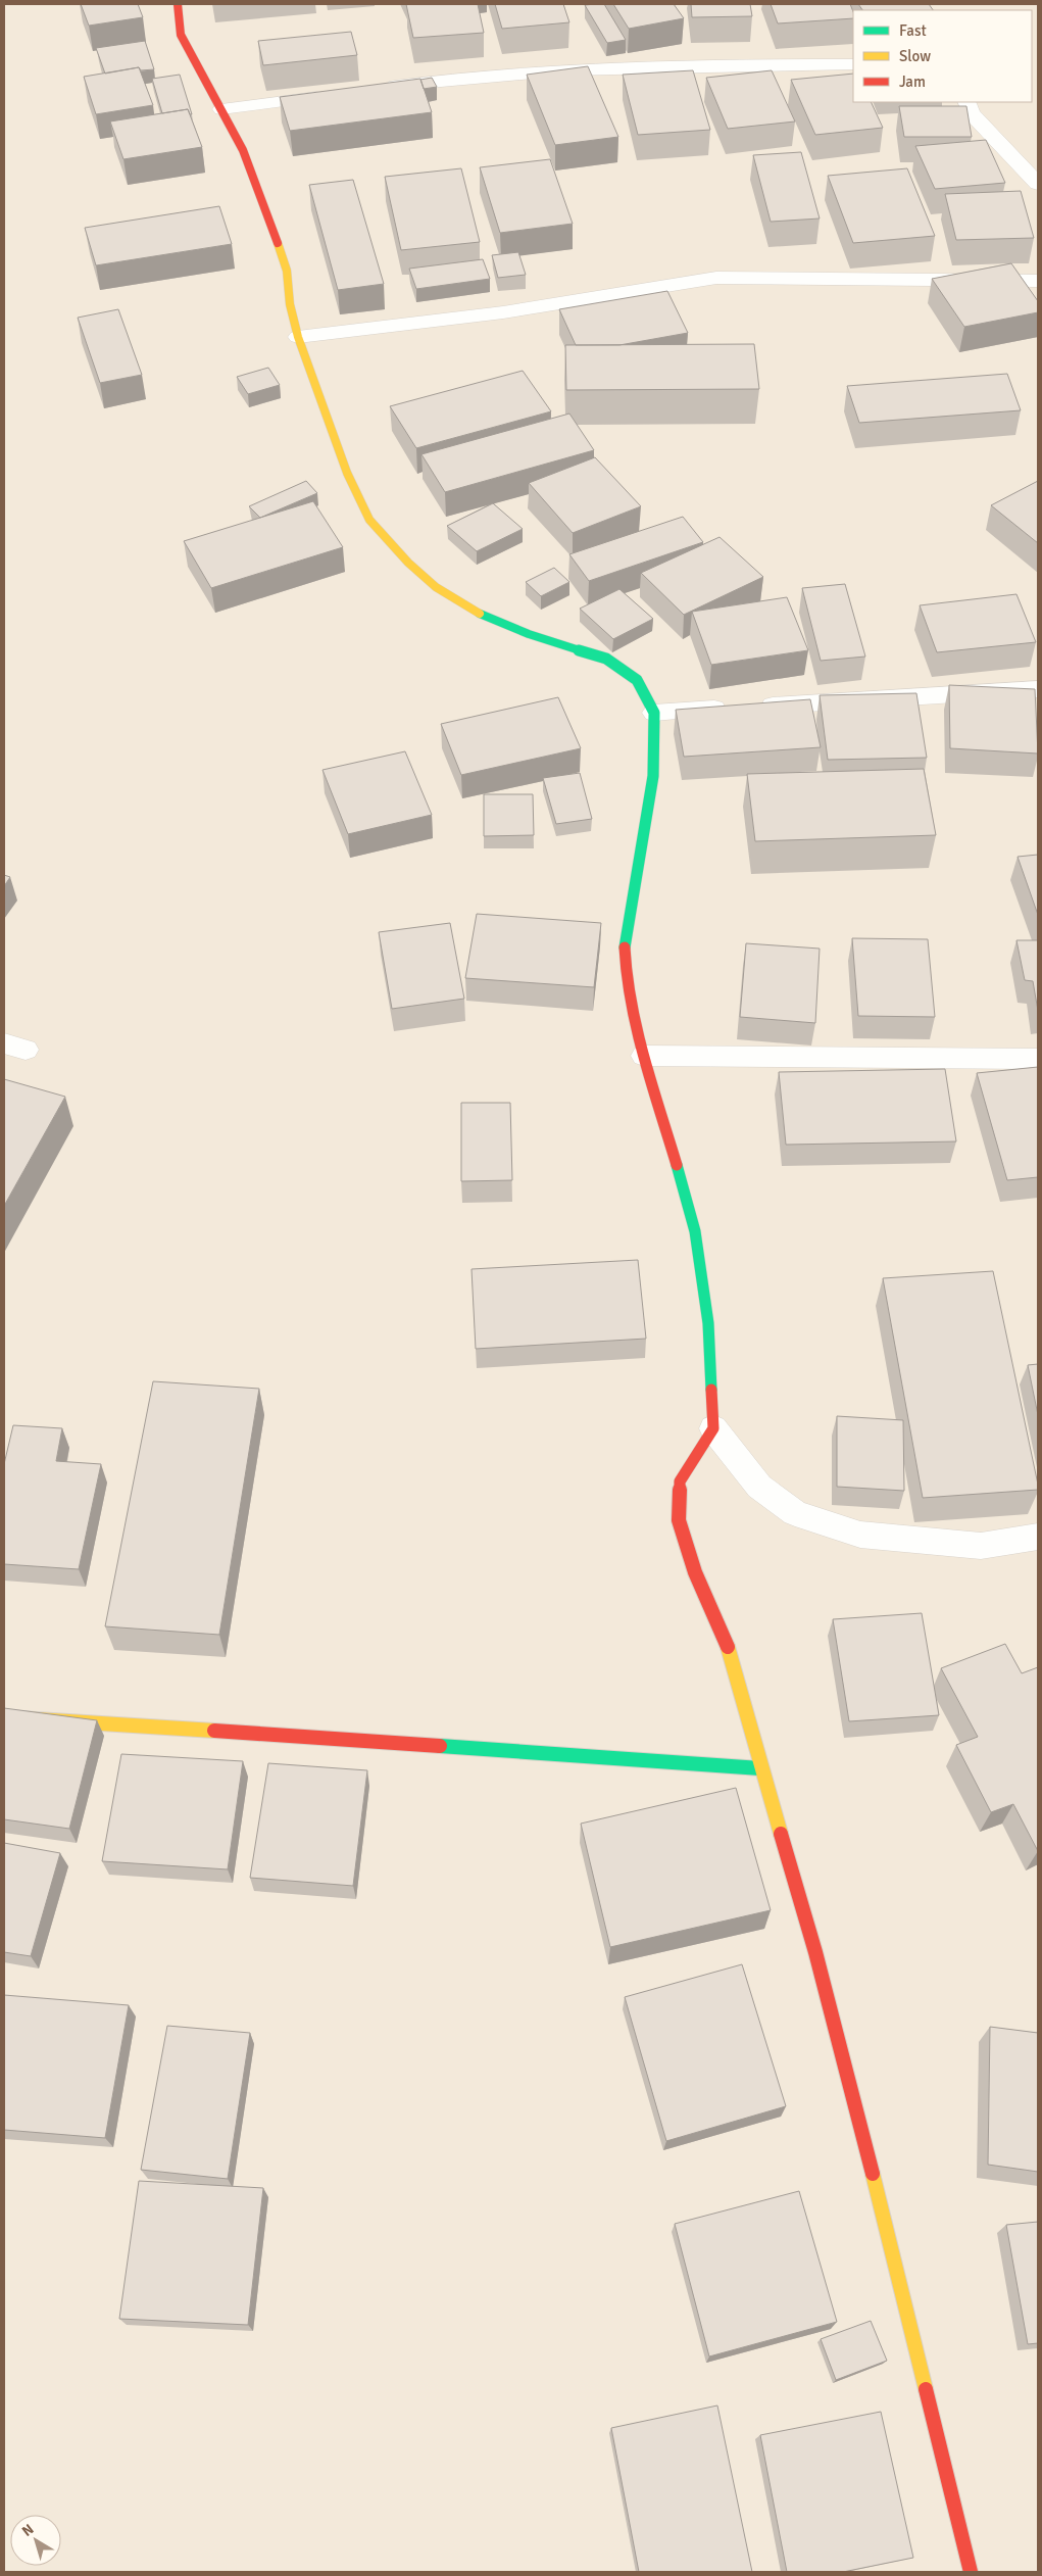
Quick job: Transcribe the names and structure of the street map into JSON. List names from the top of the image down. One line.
{"legend":["Fast","Slow","Jam"],"north":"top left"}
